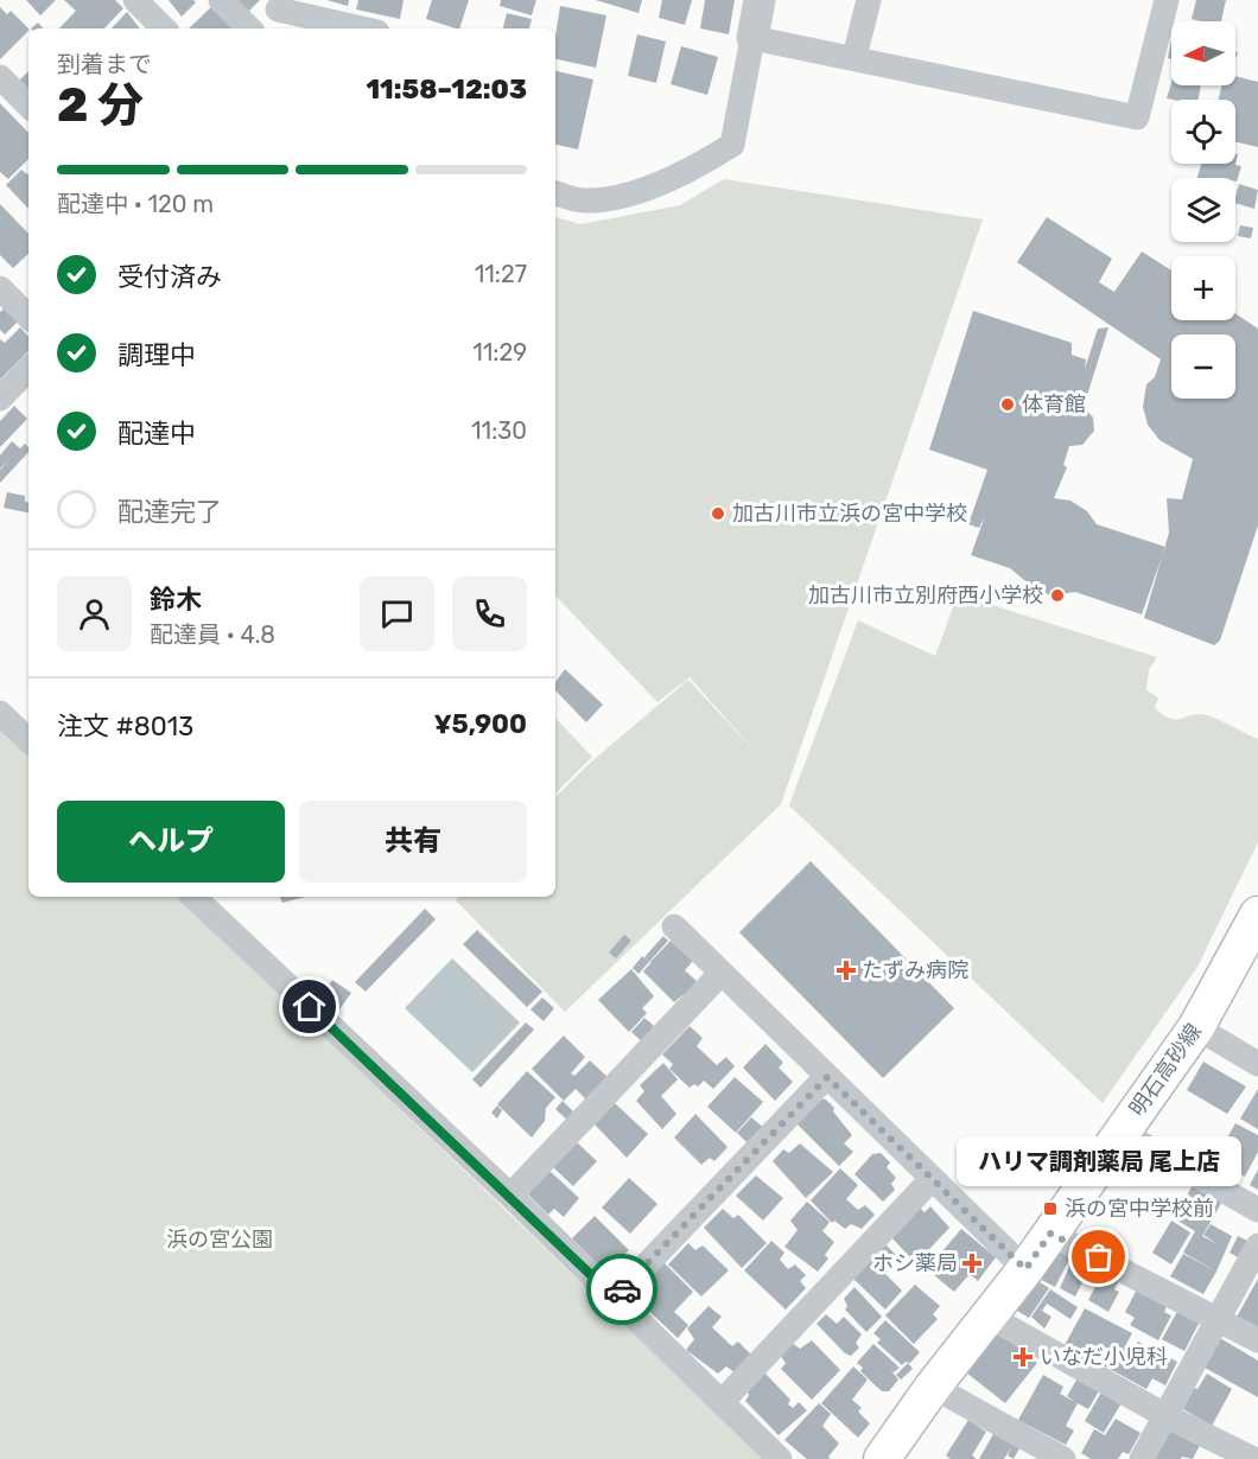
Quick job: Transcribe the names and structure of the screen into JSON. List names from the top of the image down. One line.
{"streets":{"main road":["明石高砂線"]},"parks":["浜の宮公園"],"places":{"other":["体育館","加古川市立浜の宮中学校","加古川市立別府西小学校","ハリマ調剤薬局 尾上店"],"health":["たずみ病院","ホシ薬局","いなだ小児科"],"transit":["浜の宮中学校前"]},"north":"left","page":{"map_buttons":["+","−"],"heading":["2 分","到着まで","11:58–12:03"],"panel":["鈴木","配達員 · 4.8","注文 #8013","¥5,900"],"bar":"配達中 · 120 m","list":[["受付済み","11:27"],["調理中","11:29"],["配達中","11:30"],"配達完了"],"buttons":["ヘルプ","共有"],"bubble":"ハリマ調剤薬局 尾上店"}}
